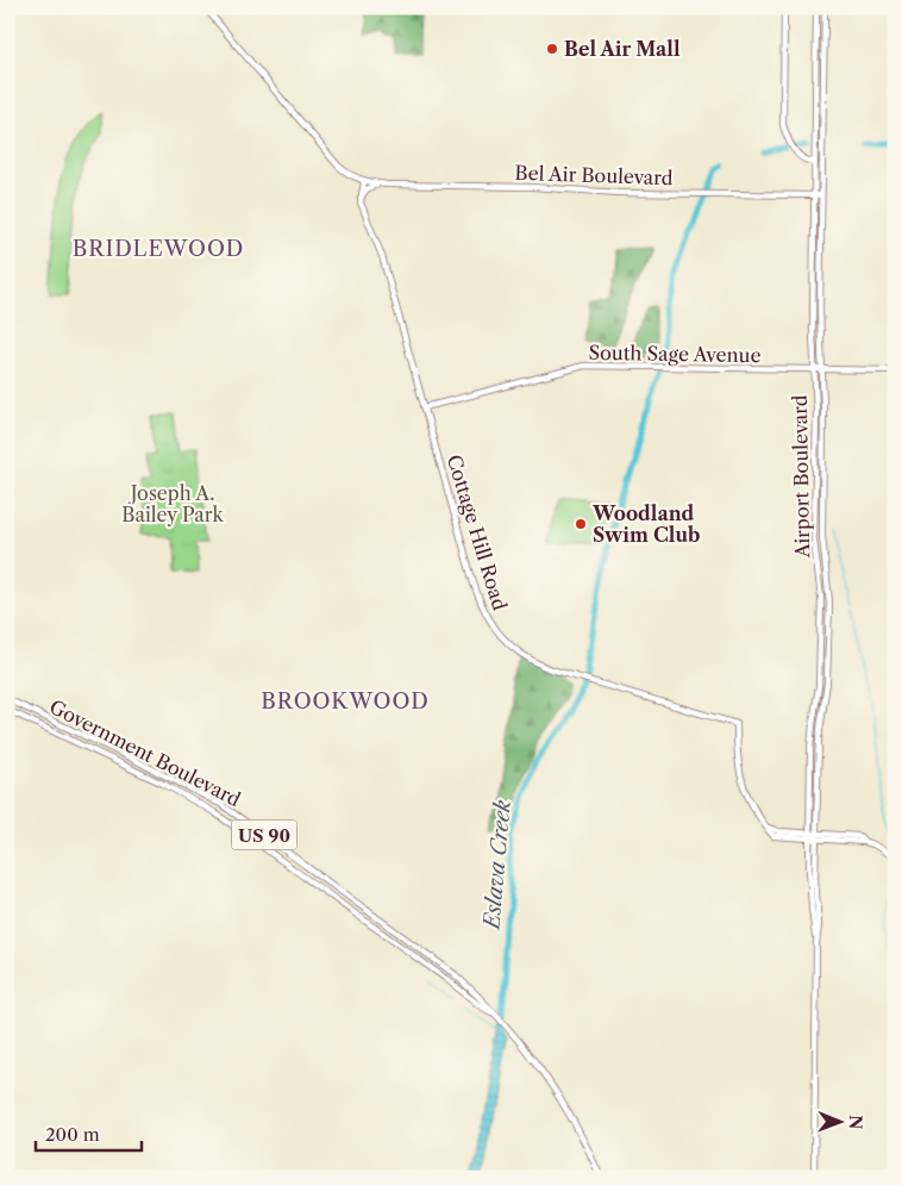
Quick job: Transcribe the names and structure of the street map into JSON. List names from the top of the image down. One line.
{"streets":{"main road":["Bel Air Boulevard","South Sage Avenue","Airport Boulevard","Cottage Hill Road","Government Boulevard","US 90"]},"crossings":[["Bel Air Boulevard","Airport Boulevard"],["Bel Air Boulevard","Cottage Hill Road"],["South Sage Avenue","Airport Boulevard"],["South Sage Avenue","Cottage Hill Road"]],"districts":["BRIDLEWOOD","BROOKWOOD"],"water":["Eslava Creek"],"parks":["Joseph A. Bailey Park"],"places":["Bel Air Mall","Woodland Swim Club"],"scale_bar":"200 m","north":"right"}
